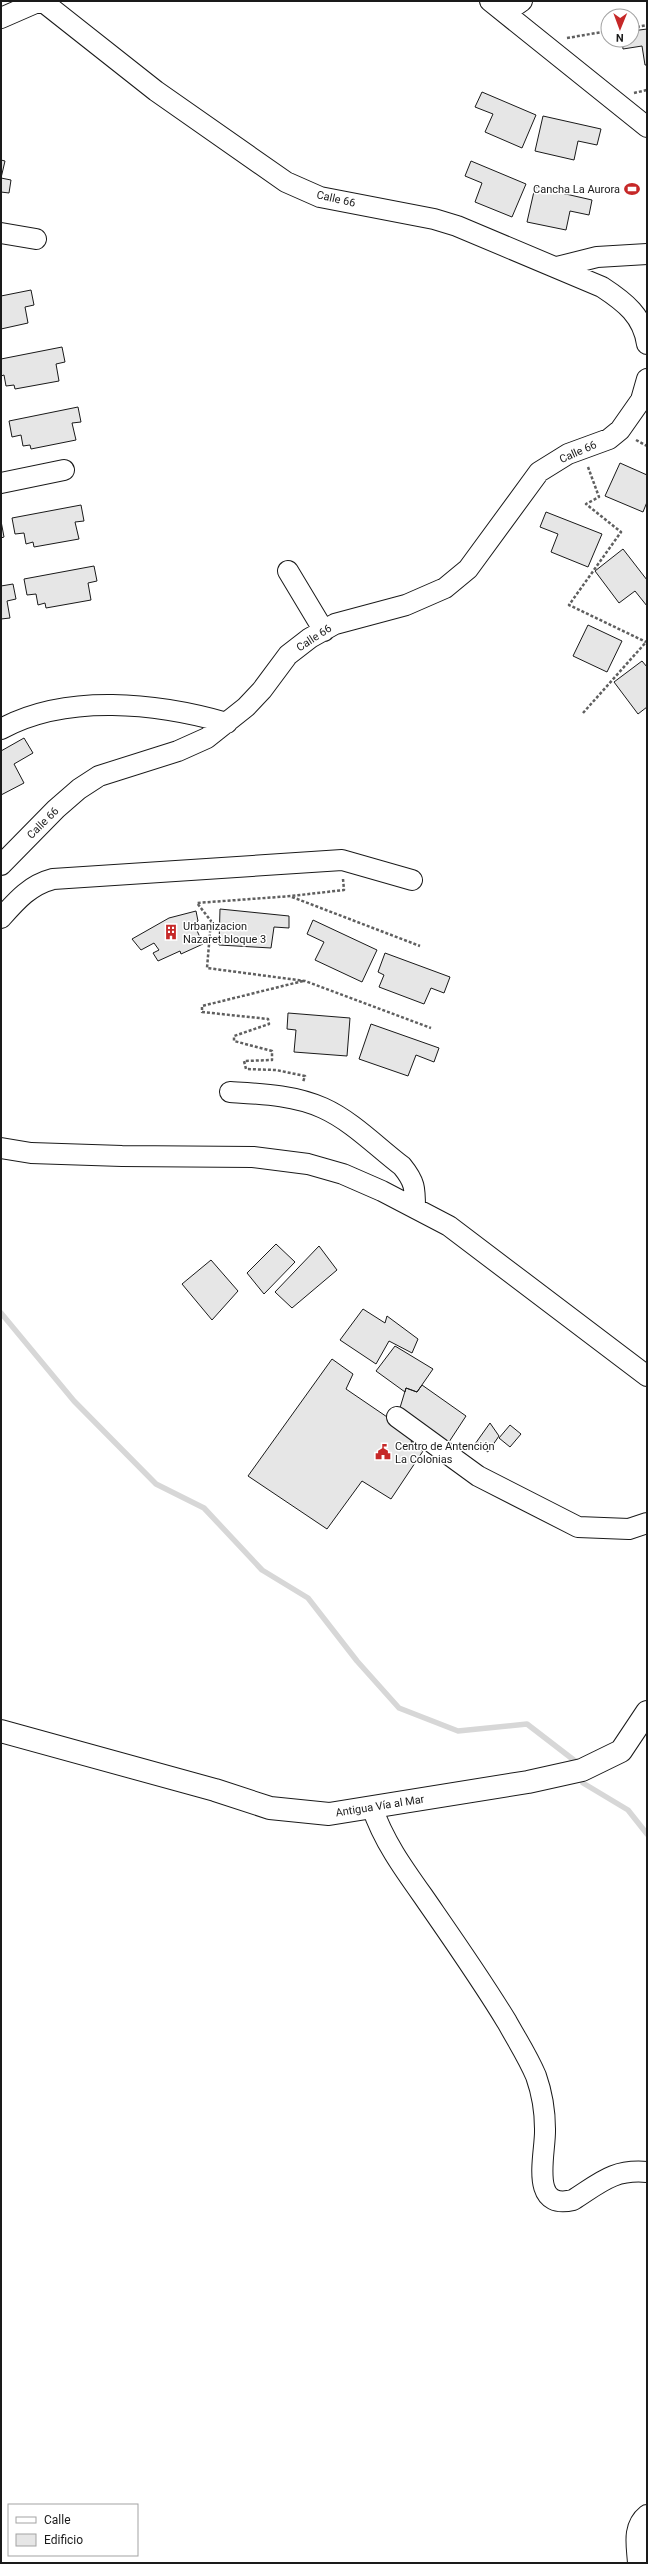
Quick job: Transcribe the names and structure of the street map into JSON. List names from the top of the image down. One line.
{"streets":{"main road":["Antigua Vía al Mar"],"street":["Calle 66"]},"places":{"sports":["Cancha La Aurora"],"building":["Urbanizacion Nazaret bloque 3"],"public building":["Centro de Antención La Colonias"]},"legend":["Calle","Edificio"],"north":"bottom"}
